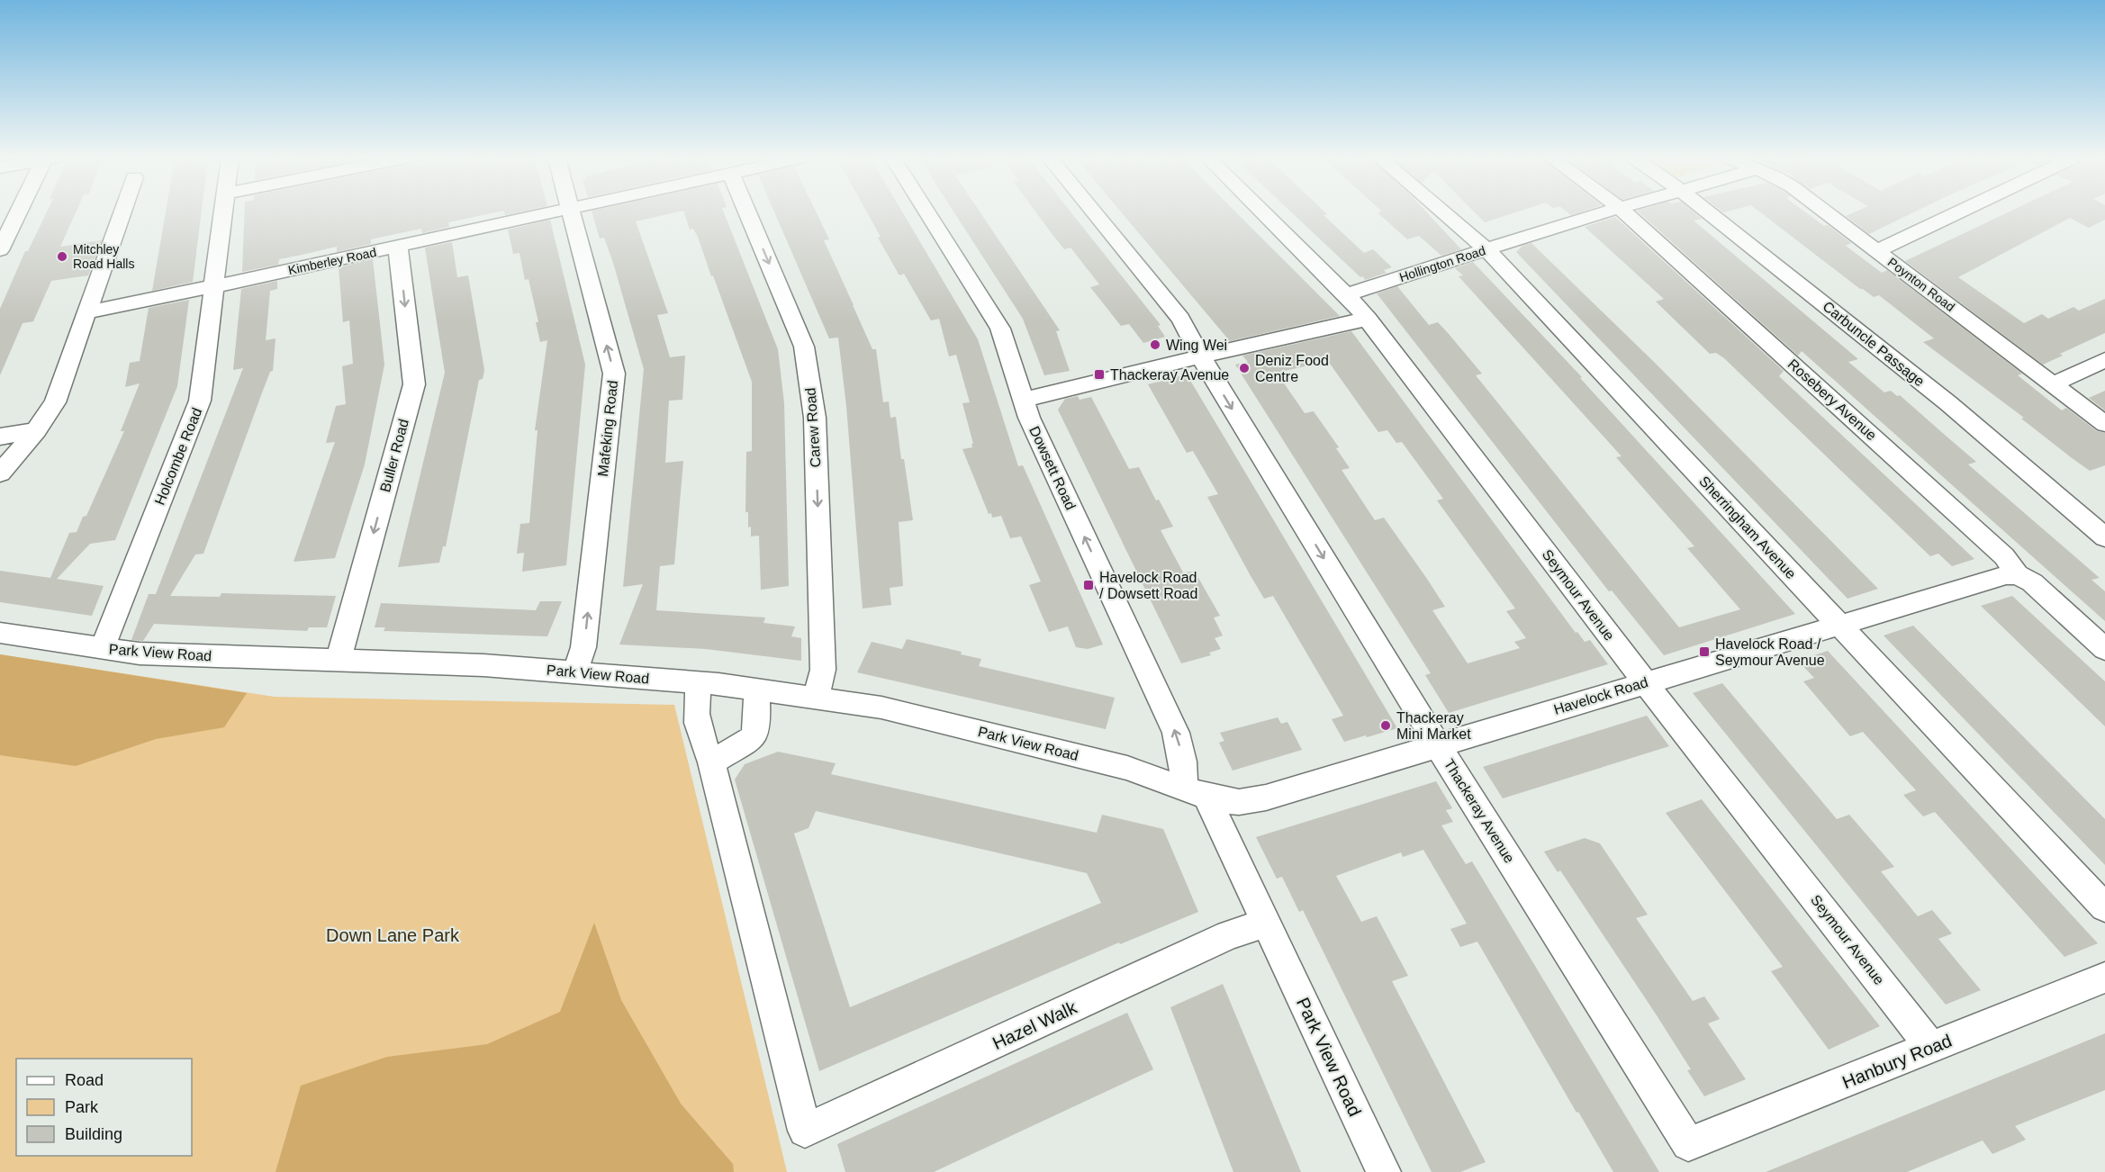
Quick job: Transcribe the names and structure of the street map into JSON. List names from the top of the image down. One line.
{"streets":{"street":["Kimberley Road","Hollington Road","Poynton Road","Carbuncle Passage","Rosebery Avenue","Carew Road","Mafeking Road","Buller Road","Holcombe Road","Dowsett Road","Sherringham Avenue","Seymour Avenue","Park View Road","Havelock Road","Thackeray Avenue","Hazel Walk","Hanbury Road"]},"crossings":[["Kimberley Road","Buller Road"],["Kimberley Road","Holcombe Road"],["Hollington Road","Sherringham Avenue"],["Hollington Road","Seymour Avenue"],["Rosebery Avenue","Havelock Road"],["Carew Road","Park View Road"],["Mafeking Road","Park View Road"],["Buller Road","Park View Road"],["Holcombe Road","Park View Road"],["Dowsett Road","Park View Road"],["Dowsett Road","Havelock Road"],["Sherringham Avenue","Havelock Road"],["Seymour Avenue","Havelock Road"],["Seymour Avenue","Hanbury Road"],["Park View Road","Havelock Road"],["Park View Road","Hazel Walk"],["Havelock Road","Thackeray Avenue"],["Thackeray Avenue","Hanbury Road"]],"one_way":["Carew Road","Mafeking Road","Buller Road","Dowsett Road","Thackeray Avenue"],"parks":["Down Lane Park"],"places":{"other":["Mitchley Road Halls","Wing Wei","Deniz Food Centre","Thackeray Mini Market"],"transit":["Thackeray Avenue","Havelock Road / Dowsett Road","Havelock Road / Seymour Avenue"]},"legend":["Road","Park","Building"]}
